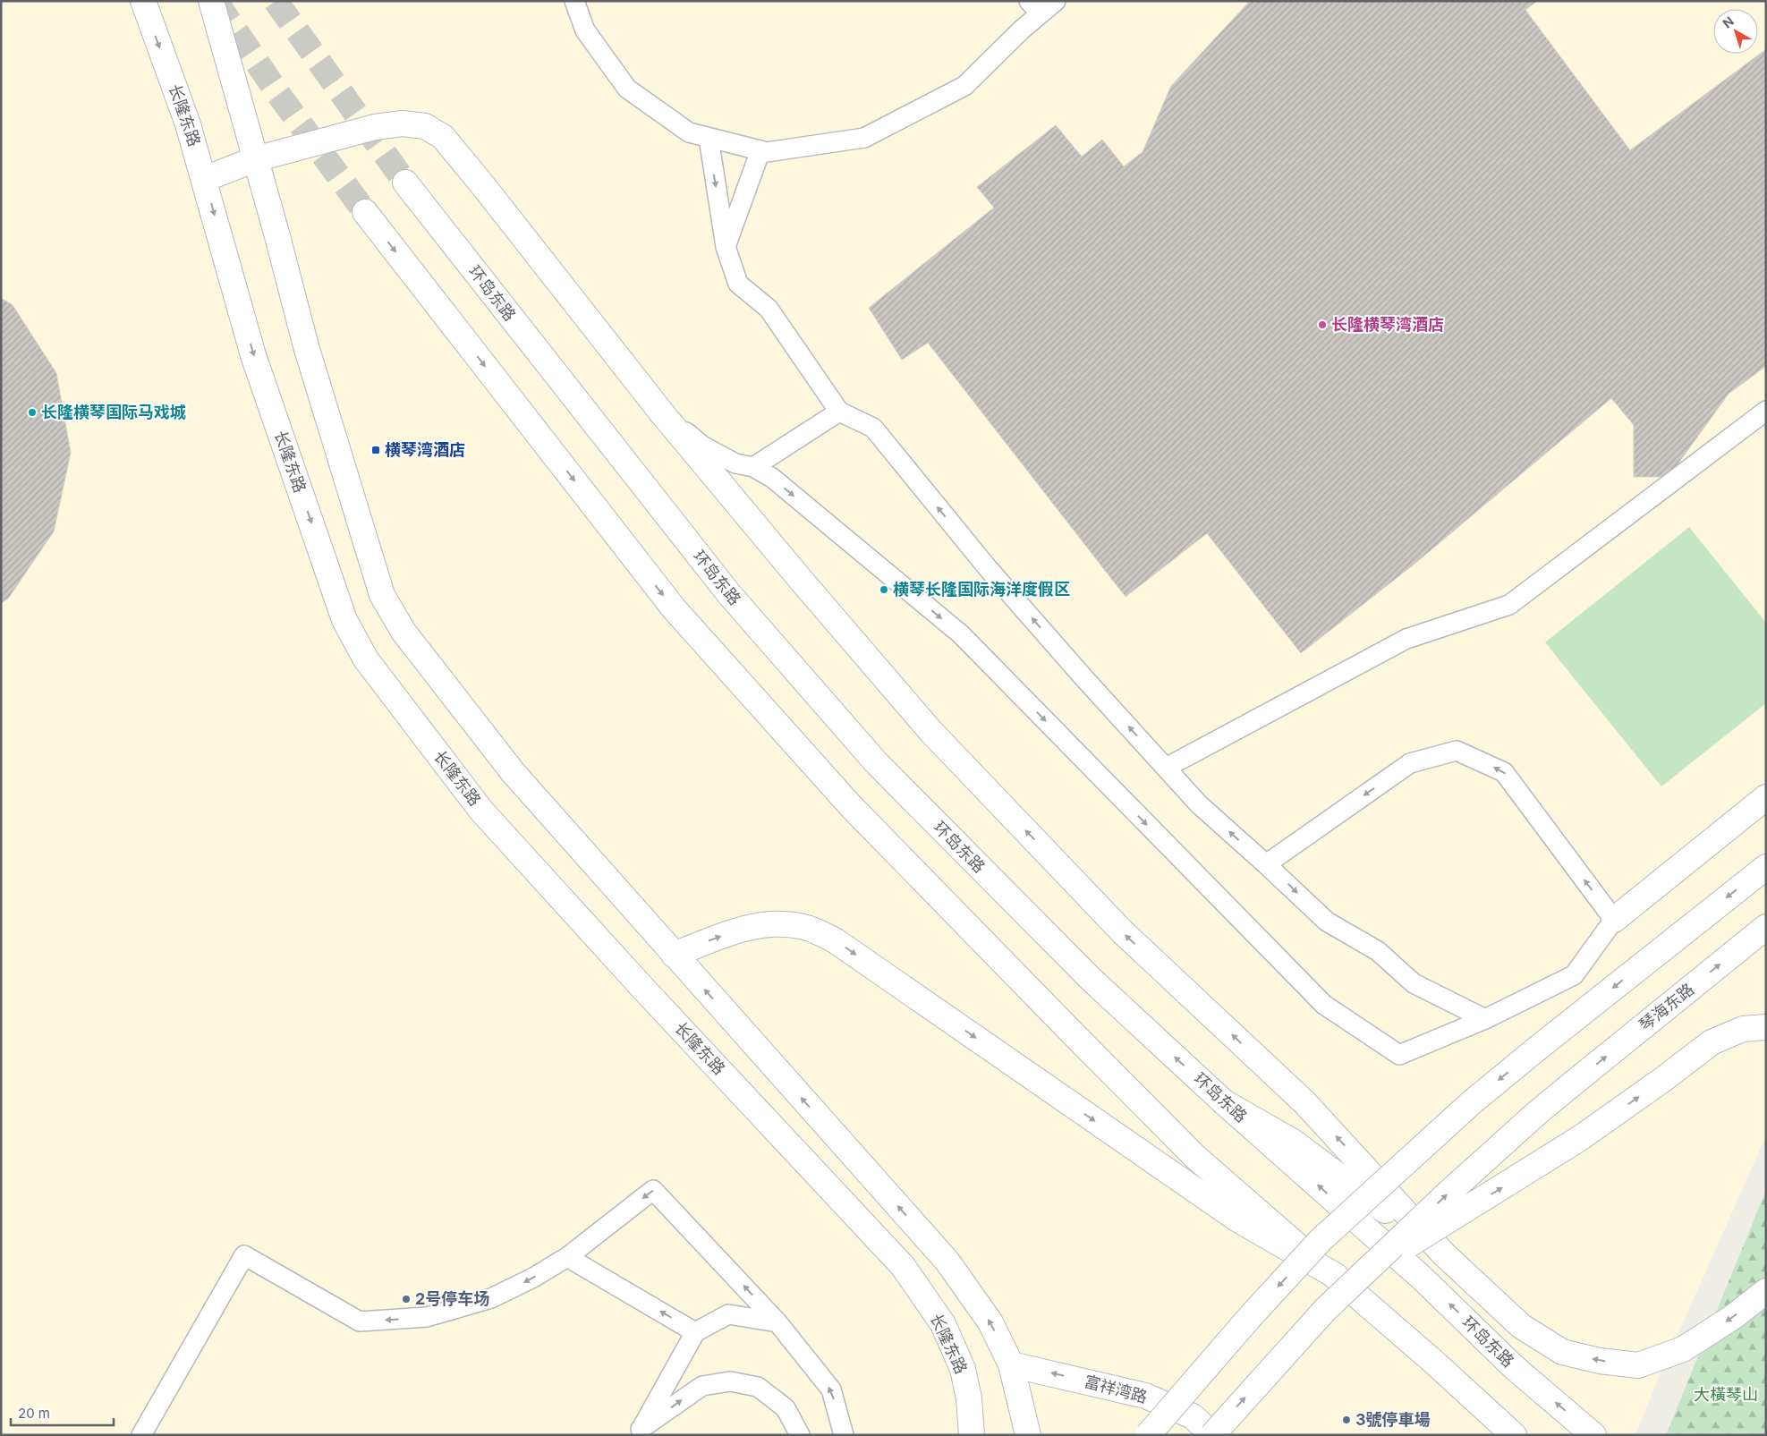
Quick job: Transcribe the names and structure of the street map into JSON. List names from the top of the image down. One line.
{"streets":{"street":["长隆东路","环岛东路","琴海东路","富祥湾路"]},"parks":["大橫琴山"],"places":{"other":["长隆横琴湾酒店","长隆横琴国际马戏城","横琴长隆国际海洋度假区","2号停车场","3號停車場"],"transit":["横琴湾酒店"]},"scale_bar":"20 m","north":"top left"}
